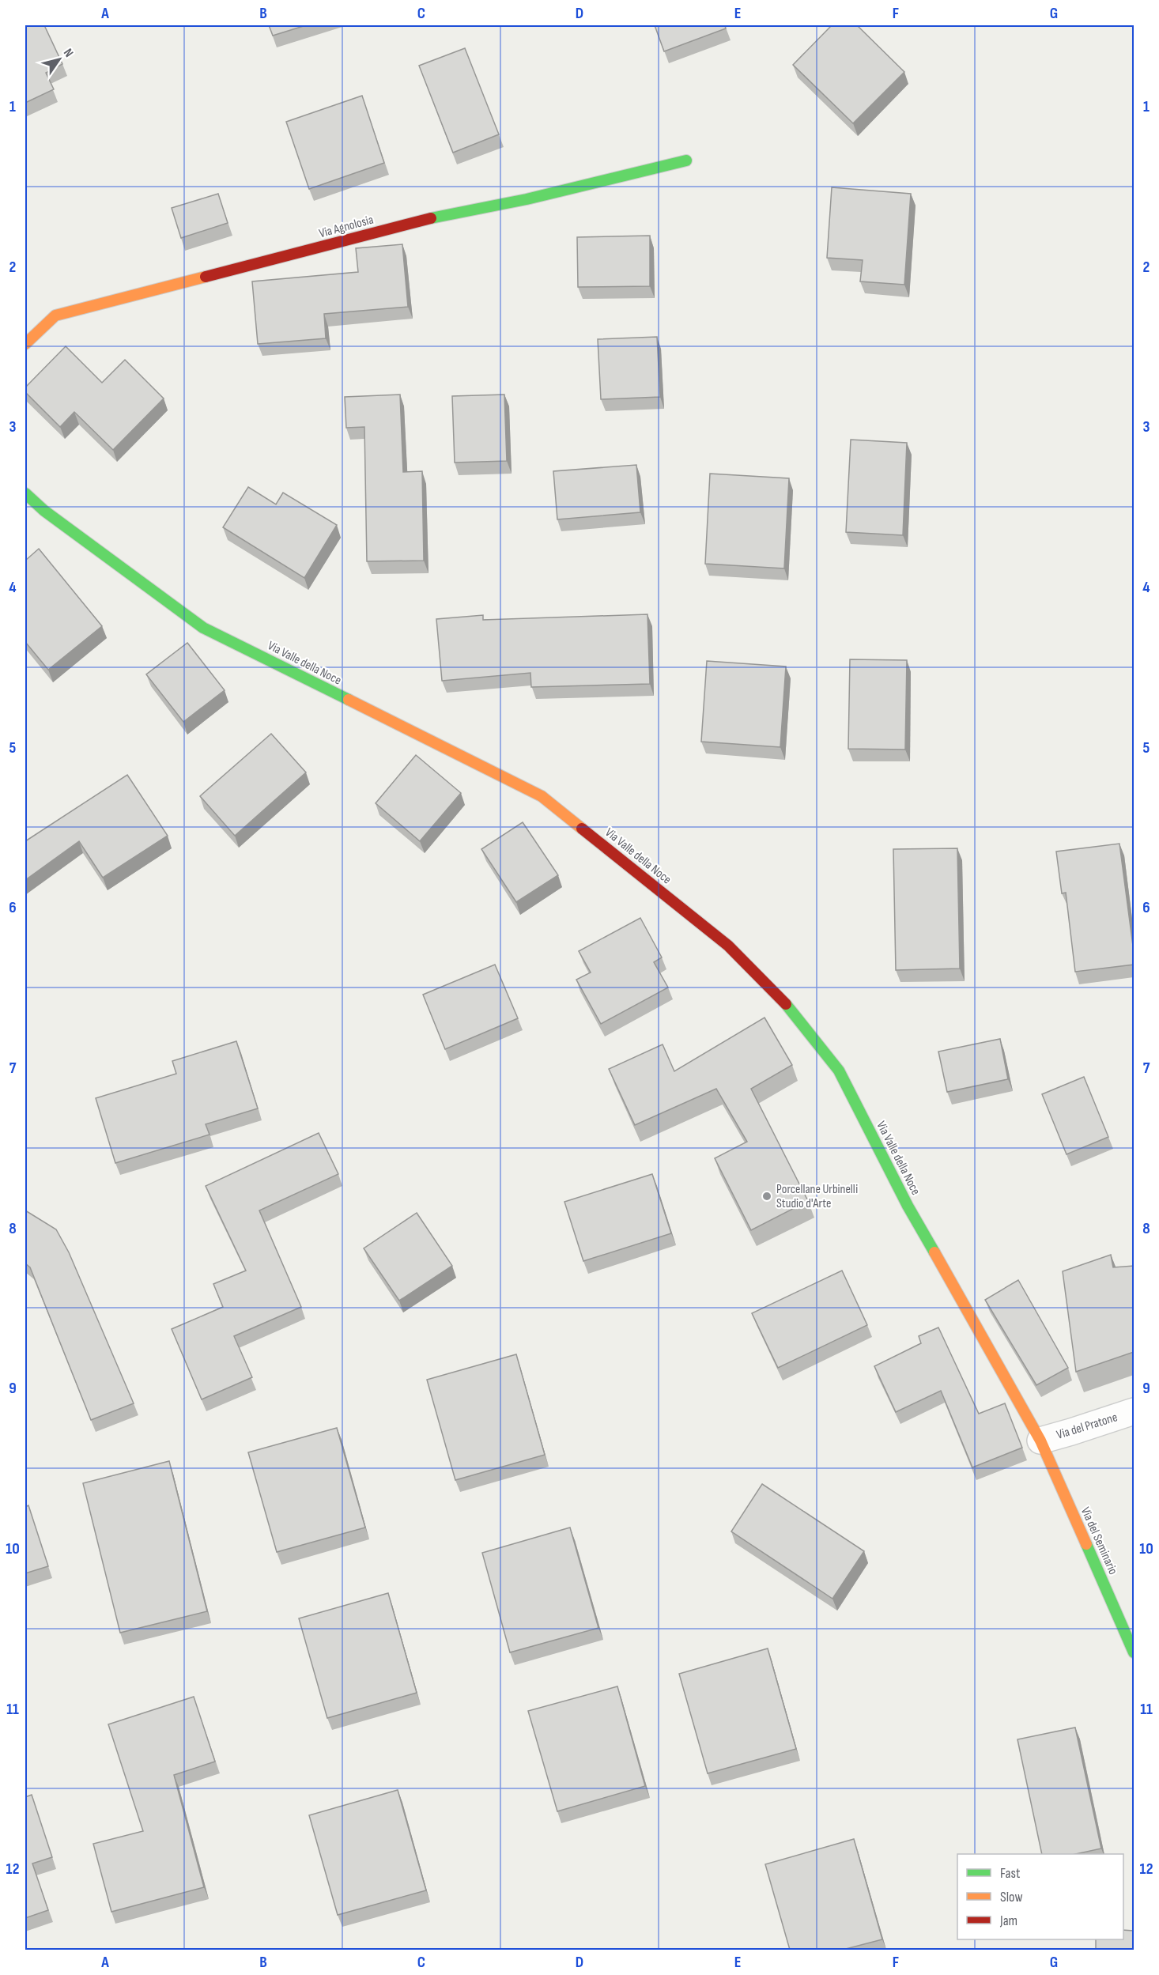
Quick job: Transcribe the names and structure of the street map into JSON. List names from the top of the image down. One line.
{"streets":{"street":["Via Agnolosia","Via Valle della Noce","Via del Pratone","Via del Seminario"]},"crossings":[["Via Valle della Noce","Via del Pratone"],["Via Valle della Noce","Via del Seminario"],["Via del Pratone","Via del Seminario"]],"places":["Porcellane Urbinelli Studio d'Arte"],"legend":["Fast","Slow","Jam"],"north":"top right","grid":{"columns":["A","B","C","D","E","F","G"],"rows":["1","2","3","4","5","6","7","8","9","10","11","12"]}}
